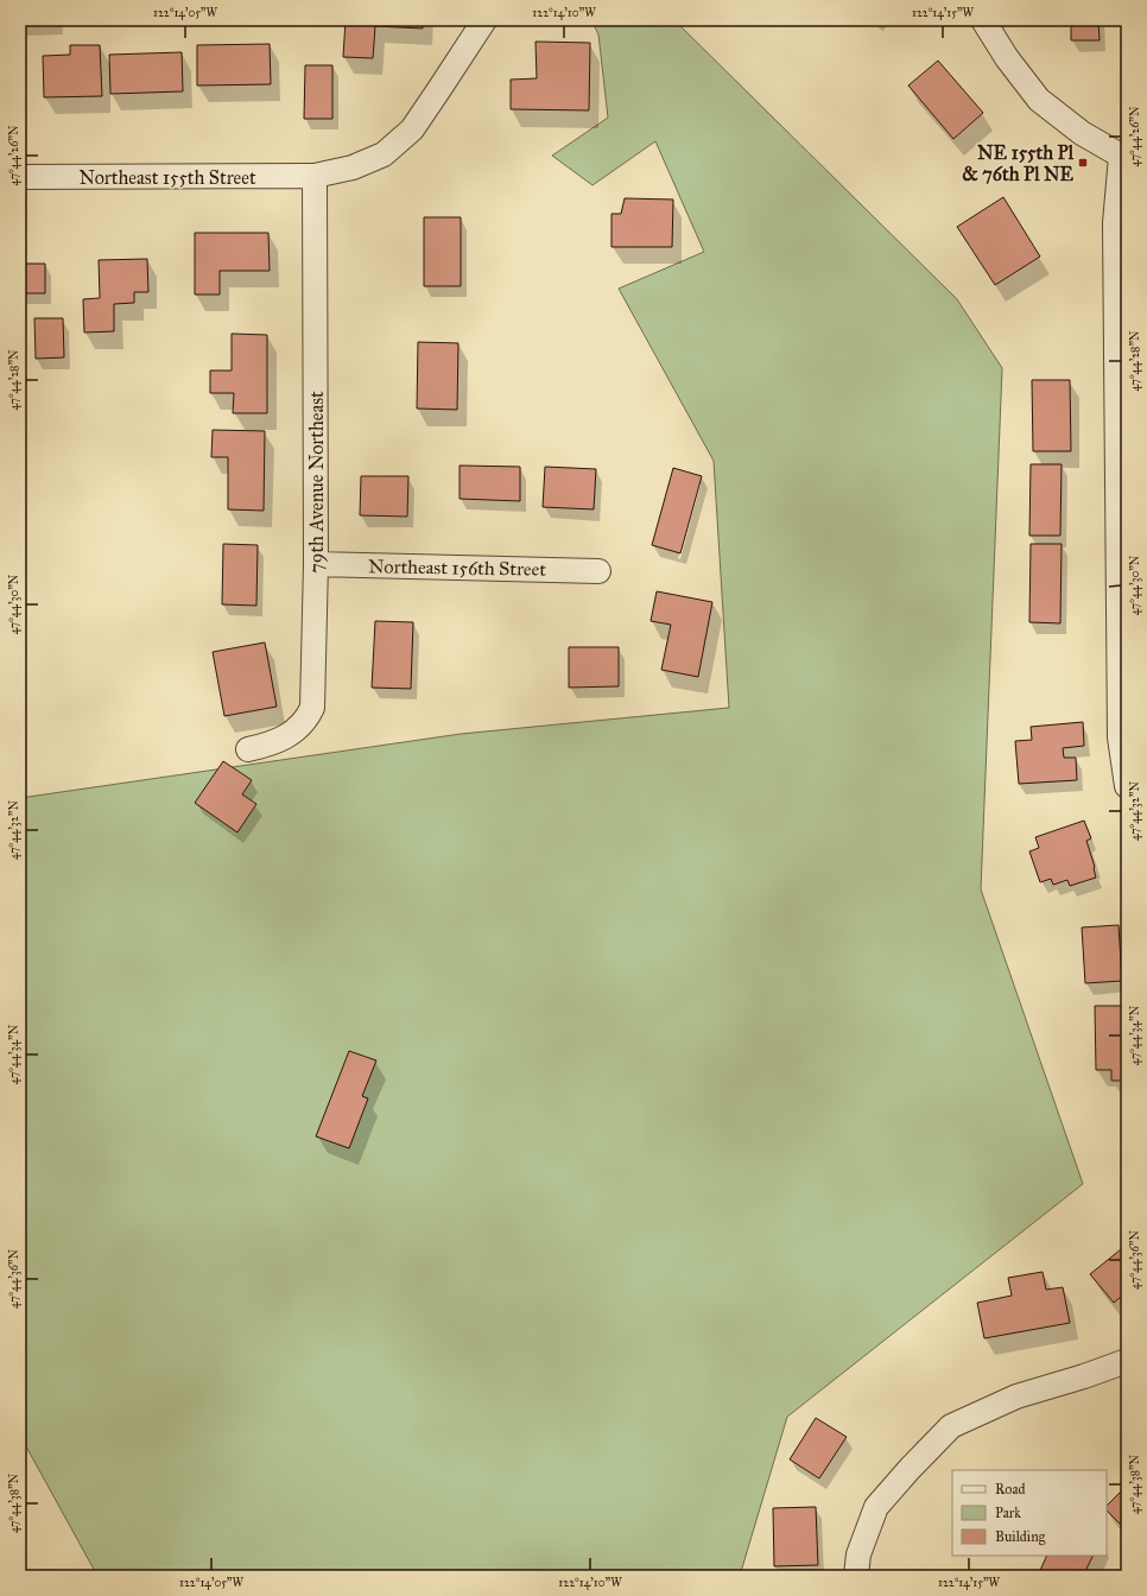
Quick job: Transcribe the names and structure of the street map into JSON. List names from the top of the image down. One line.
{"streets":{"street":["Northeast 155th Street","79th Avenue Northeast","Northeast 156th Street"]},"crossings":[["Northeast 155th Street","79th Avenue Northeast"],["79th Avenue Northeast","Northeast 156th Street"]],"places":{"transit":["NE 155th Pl & 76th Pl NE"]},"legend":["Road","Park","Building"],"coordinates":["122°14'05\"W","122°14'10\"W","122°14'15\"W","47°44'26\"N","47°44'28\"N","47°44'30\"N","47°44'32\"N","47°44'34\"N","47°44'36\"N","47°44'38\"N"]}
